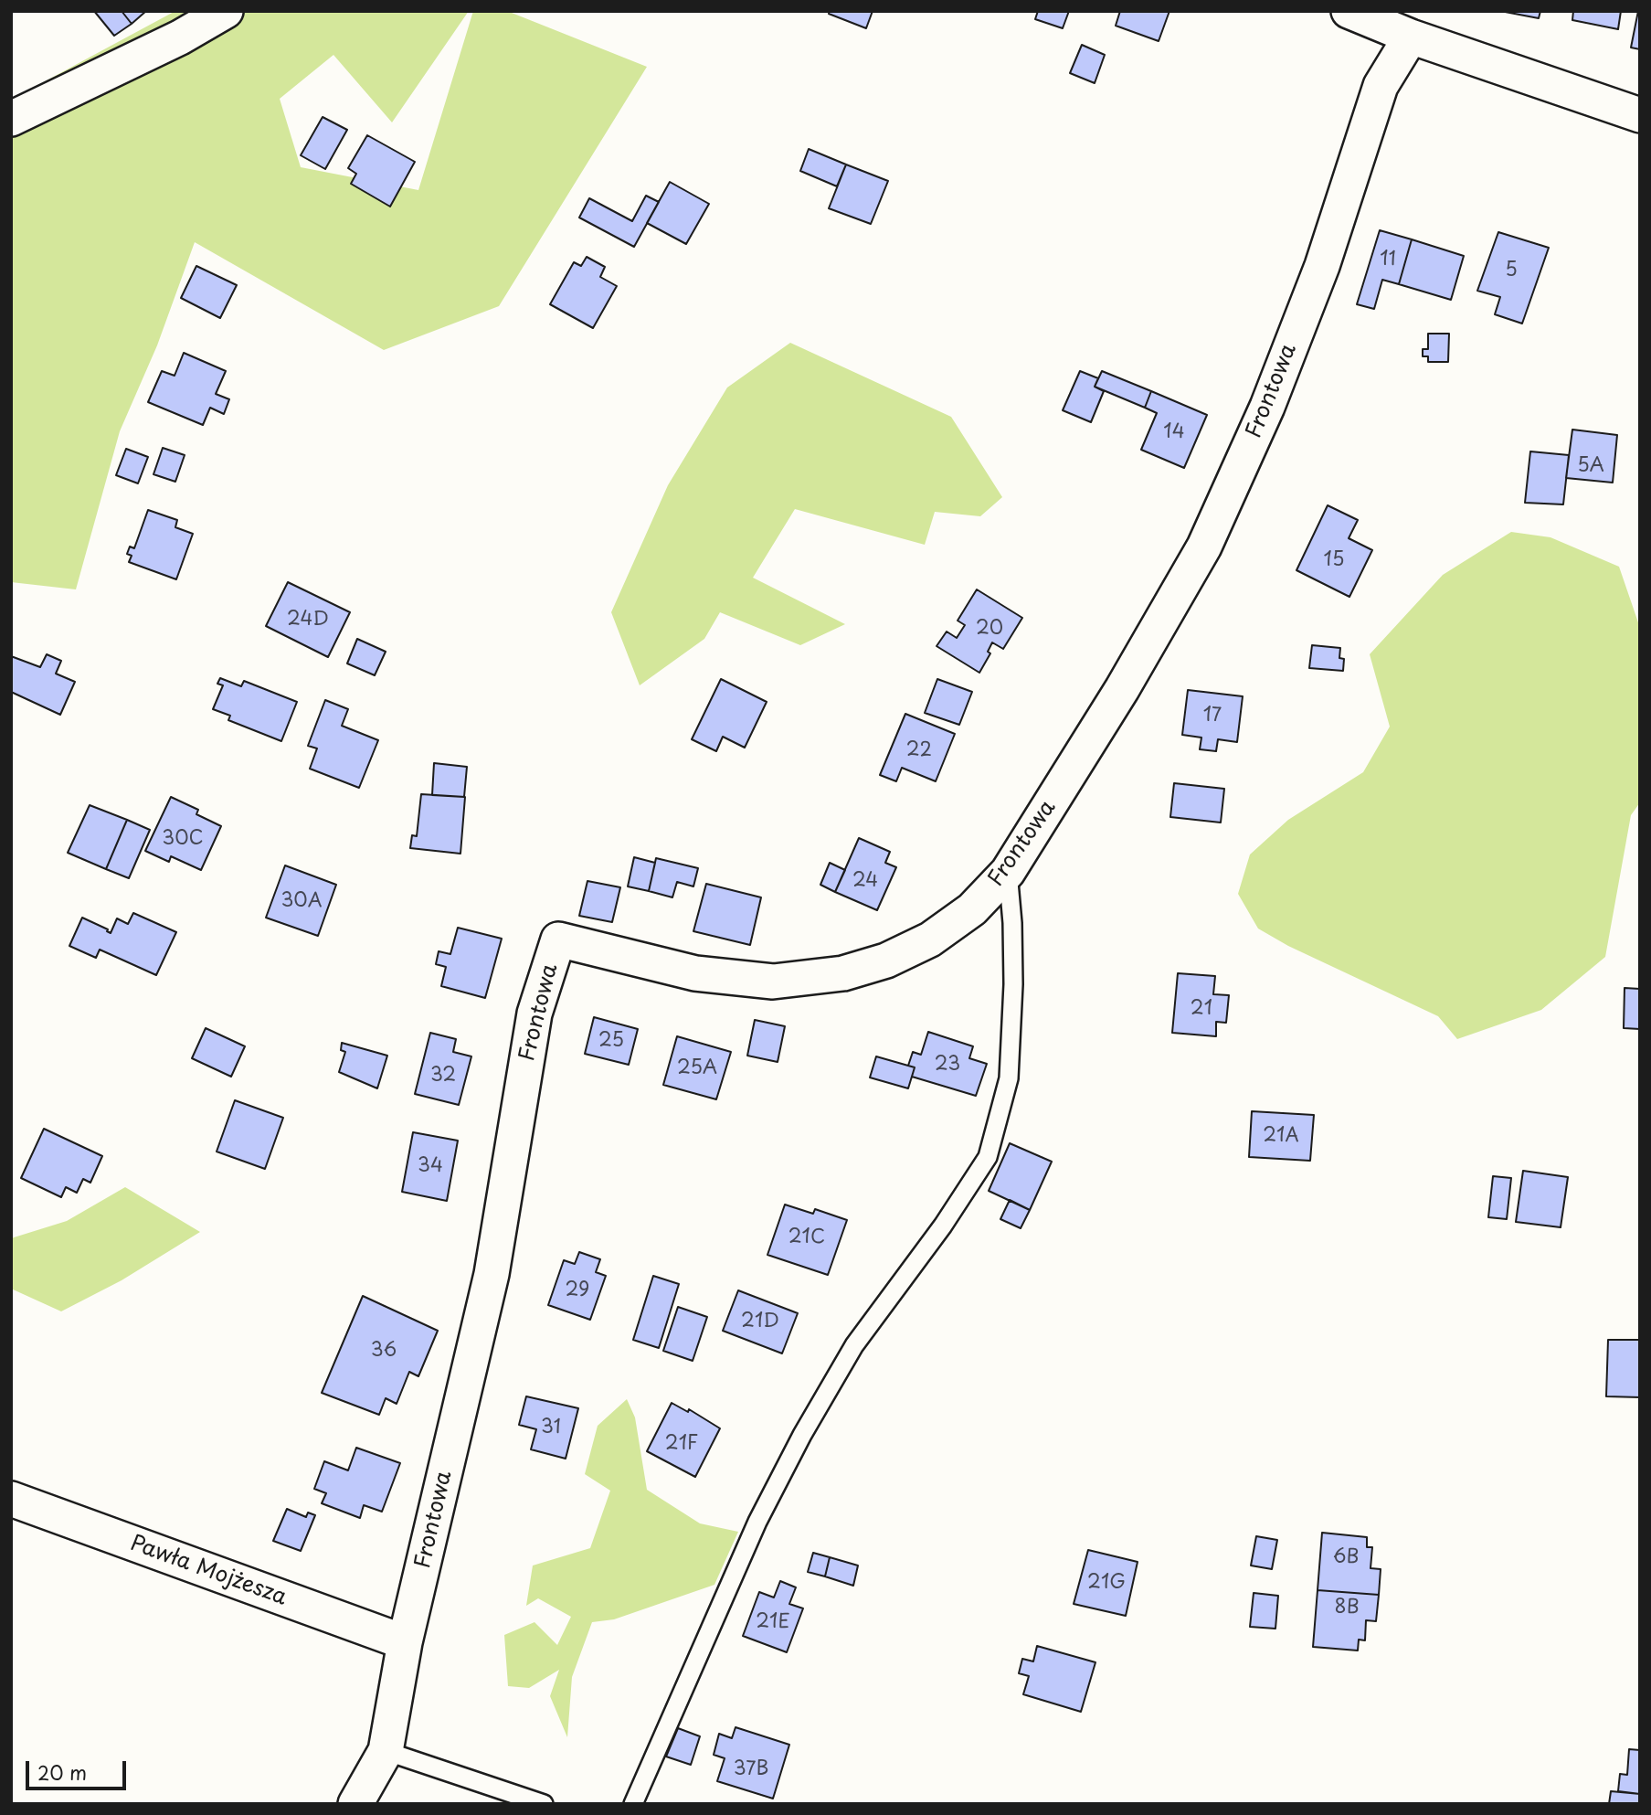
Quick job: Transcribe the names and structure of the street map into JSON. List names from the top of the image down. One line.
{"streets":{"street":["Frontowa","Pawła Mojżesza"]},"crossings":[["Frontowa","Pawła Mojżesza"]],"house_numbers":["11","5","14","5A","15","24D","20","17","22","30C","24","30A","21","25","23","25A","32","21A","34","21C","29","21D","36","31","21F","6B","21G","8B","21E","37B"],"scale_bar":"20 m"}
